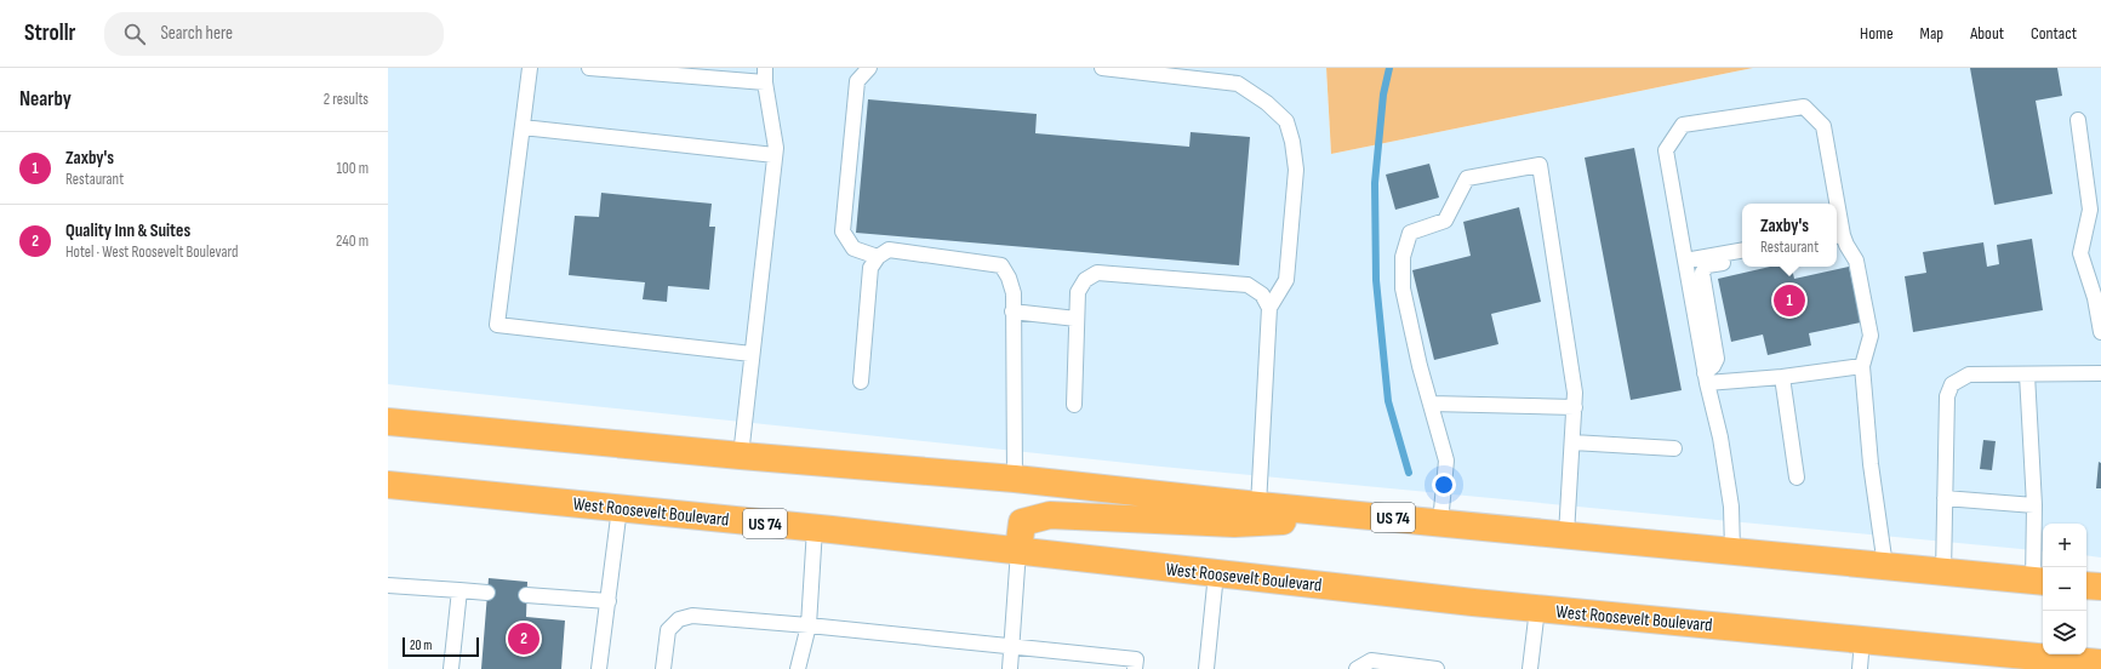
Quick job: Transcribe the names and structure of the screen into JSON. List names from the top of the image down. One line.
{"streets":{"highway":["West Roosevelt Boulevard","US 74"]},"scale_bar":"20 m","page":{"header":"Strollr","search":"Search here","nav":["Home","Map","About","Contact"],"heading":["Nearby","2 results"],"list":[{"mark":"1","name":"Zaxby's","note":"Restaurant","value":"100 m"},{"mark":"2","name":"Quality Inn & Suites","note":"Hotel · West Roosevelt Boulevard","value":"240 m"}],"popup":["Zaxby's","Restaurant"],"pins":["1","2"],"map_buttons":["+","−"],"scale":"20 m"}}
